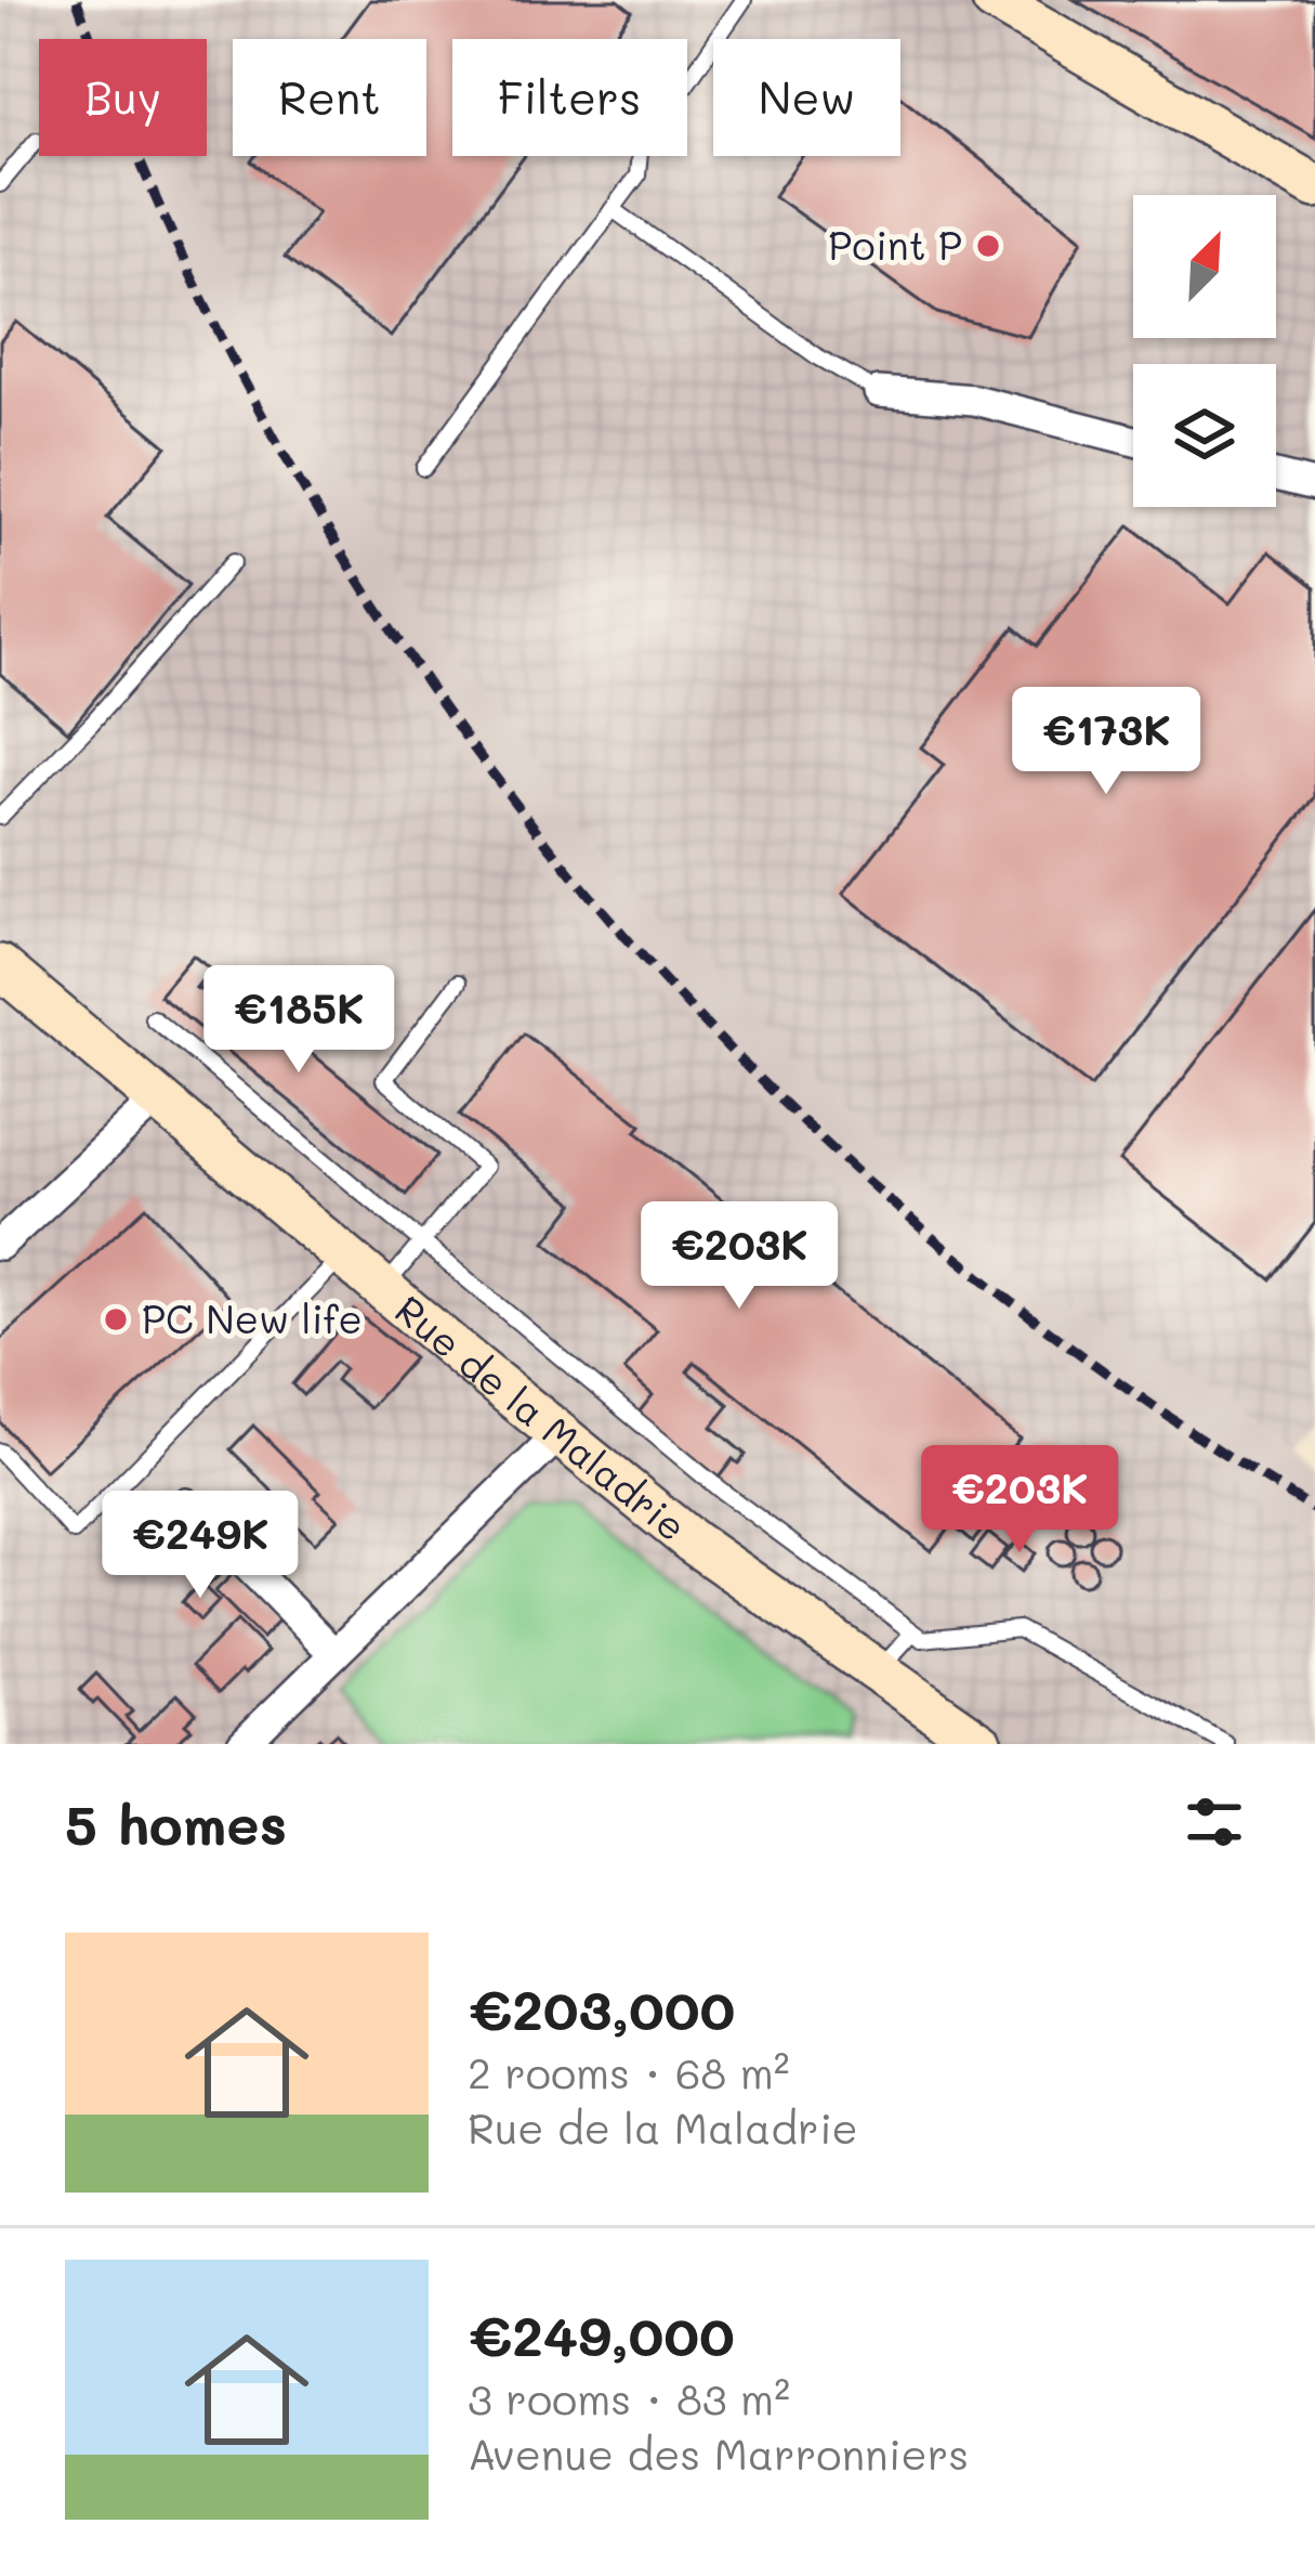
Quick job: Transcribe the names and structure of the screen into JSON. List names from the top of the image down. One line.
{"streets":{"street":["Rue de la Maladrie"]},"places":["Point P","PC New life"],"north":"top right","page":{"chip":["Buy","Rent","Filters","New"],"price":["€173K","€185K","€203K","€203K","€249K"],"heading":"5 homes","list":[{"name":"€203,000","note":"2 rooms · 68 m² · Rue de la Maladrie"},{"name":"€249,000","note":"3 rooms · 83 m² · Avenue des Marronniers"}]}}
